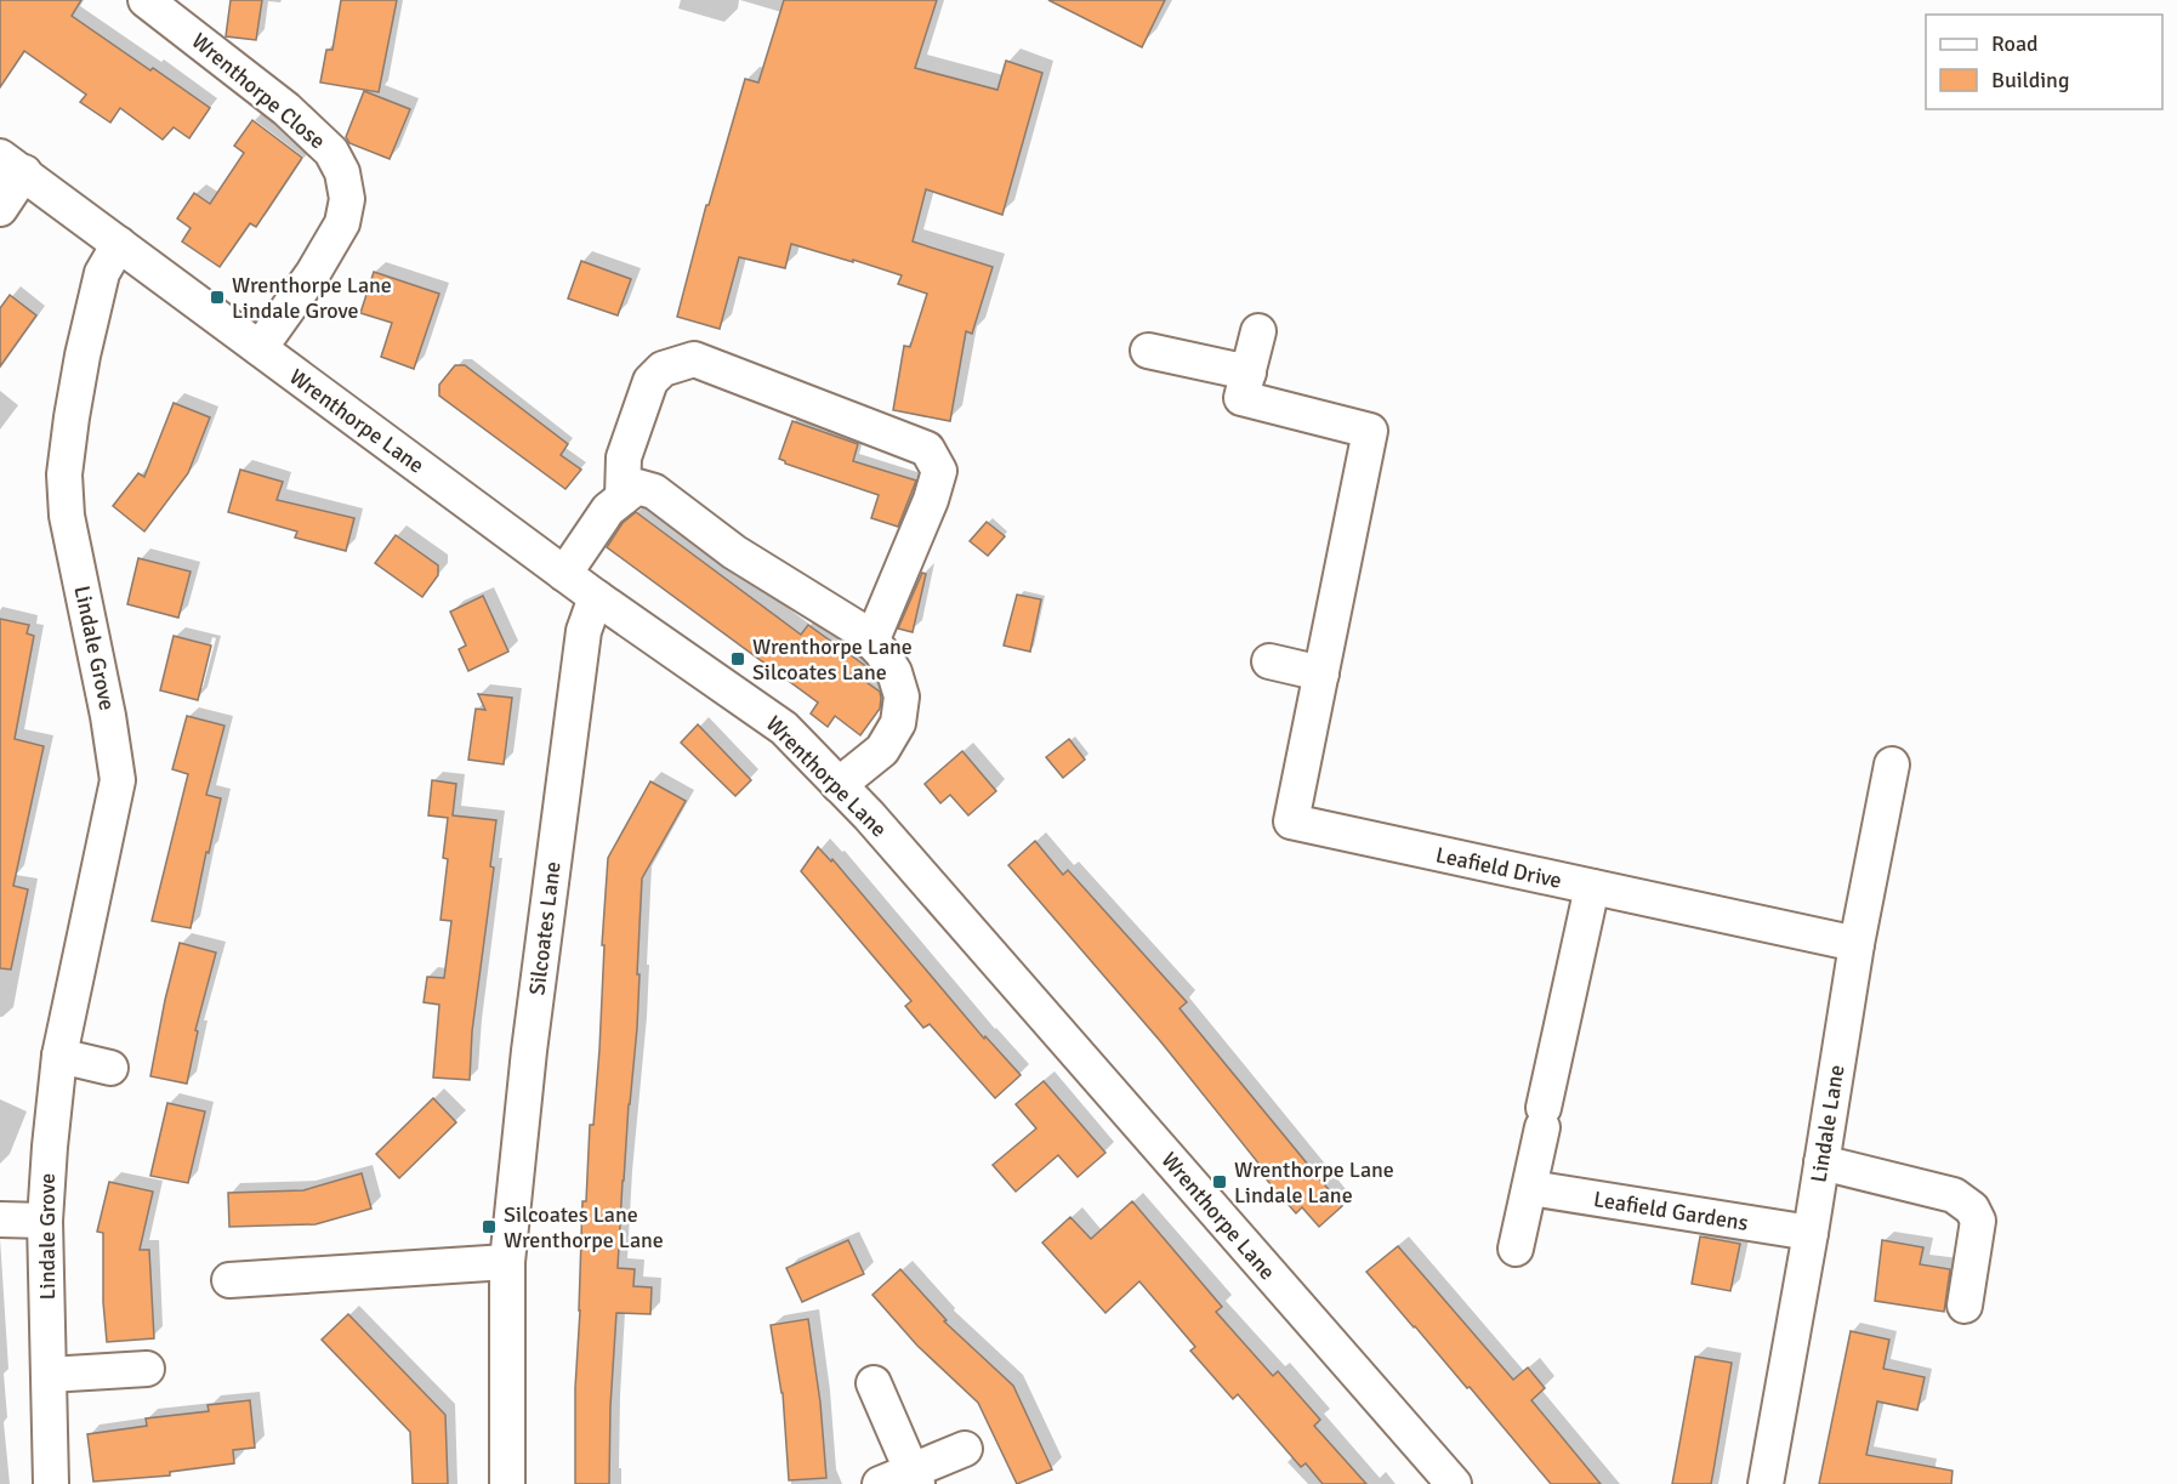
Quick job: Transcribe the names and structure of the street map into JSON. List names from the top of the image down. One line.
{"streets":{"street":["Wrenthorpe Close","Wrenthorpe Lane","Lindale Grove","Leafield Drive","Silcoates Lane","Lindale Lane","Leafield Gardens"]},"crossings":[["Wrenthorpe Close","Wrenthorpe Lane"],["Wrenthorpe Lane","Lindale Grove"],["Wrenthorpe Lane","Silcoates Lane"],["Leafield Drive","Lindale Lane"],["Lindale Lane","Leafield Gardens"]],"places":{"transit":["Wrenthorpe Lane Lindale Grove","Wrenthorpe Lane Silcoates Lane","Wrenthorpe Lane Lindale Lane","Silcoates Lane Wrenthorpe Lane"]},"legend":["Road","Building"]}
